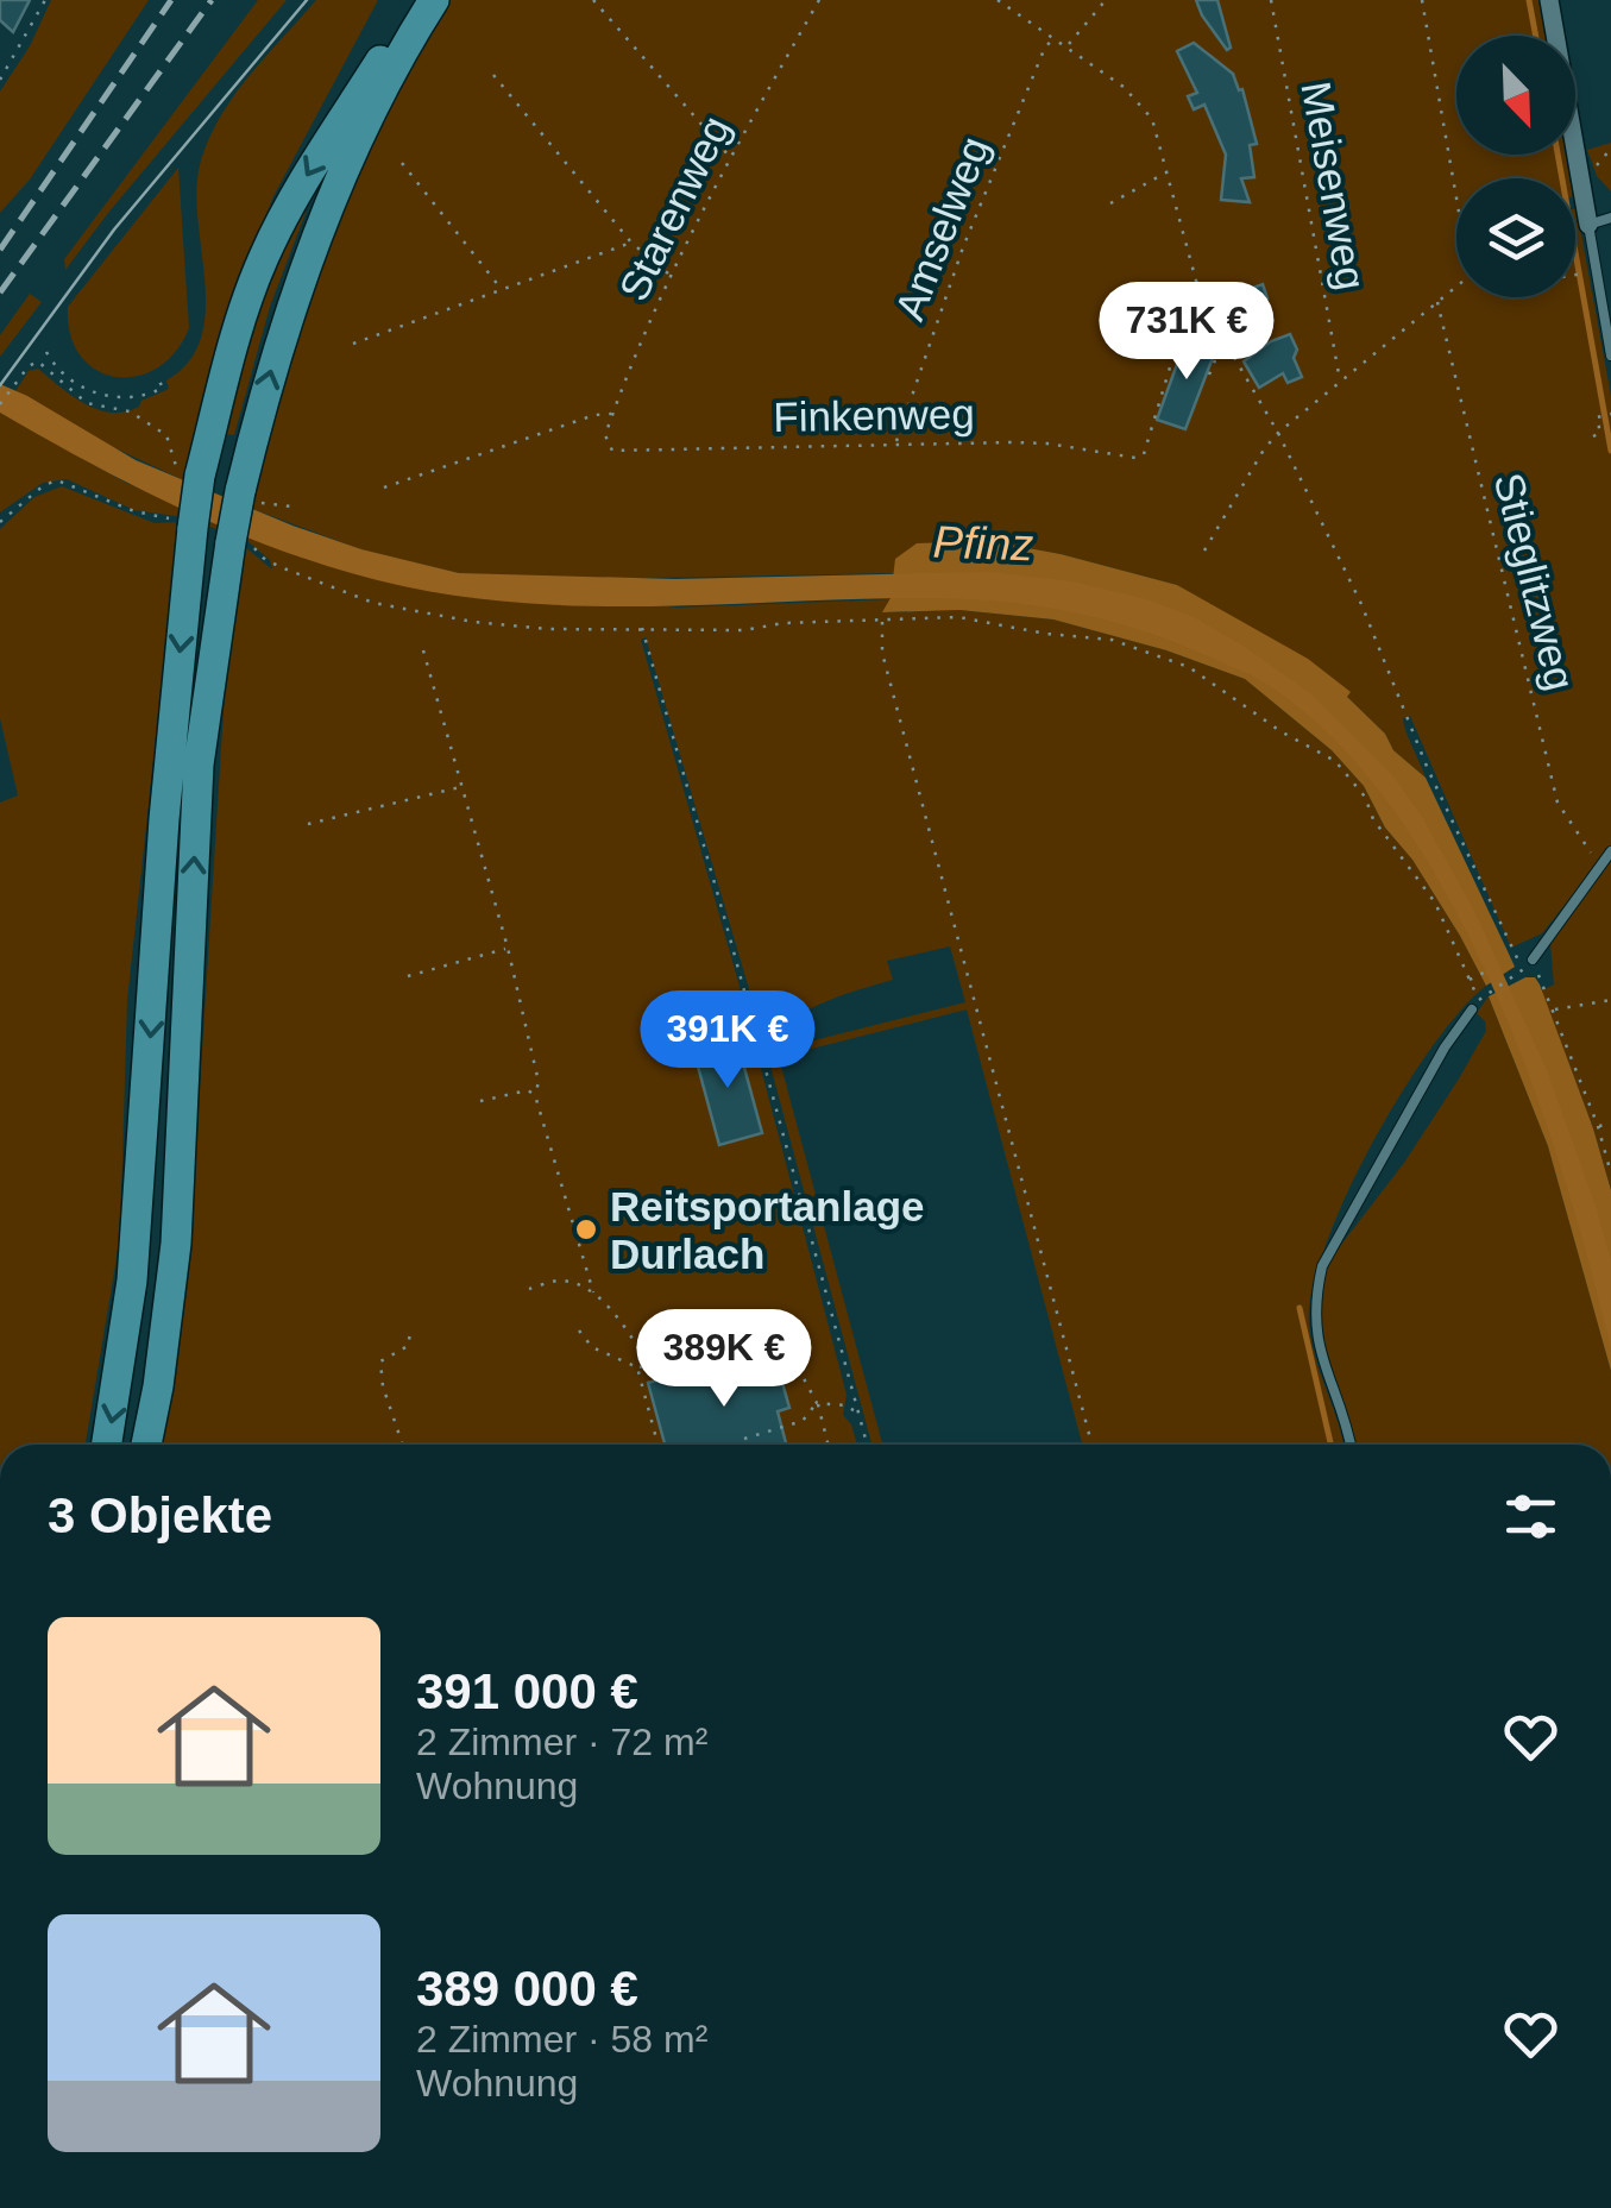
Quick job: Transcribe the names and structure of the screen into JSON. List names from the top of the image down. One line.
{"streets":{"path":["Meisenweg","Starenweg","Amselweg","Finkenweg","Stieglitzweg"]},"crossings":[["Starenweg","Finkenweg"],["Amselweg","Finkenweg"]],"water":["Pfinz"],"places":["Reitsportanlage Durlach"],"north":"bottom right","page":{"price":["731K €","391K €","389K €"],"heading":"3 Objekte","list":[{"name":"391 000 €","note":"2 Zimmer · 72 m² · Wohnung"},{"name":"389 000 €","note":"2 Zimmer · 58 m² · Wohnung"}]}}
